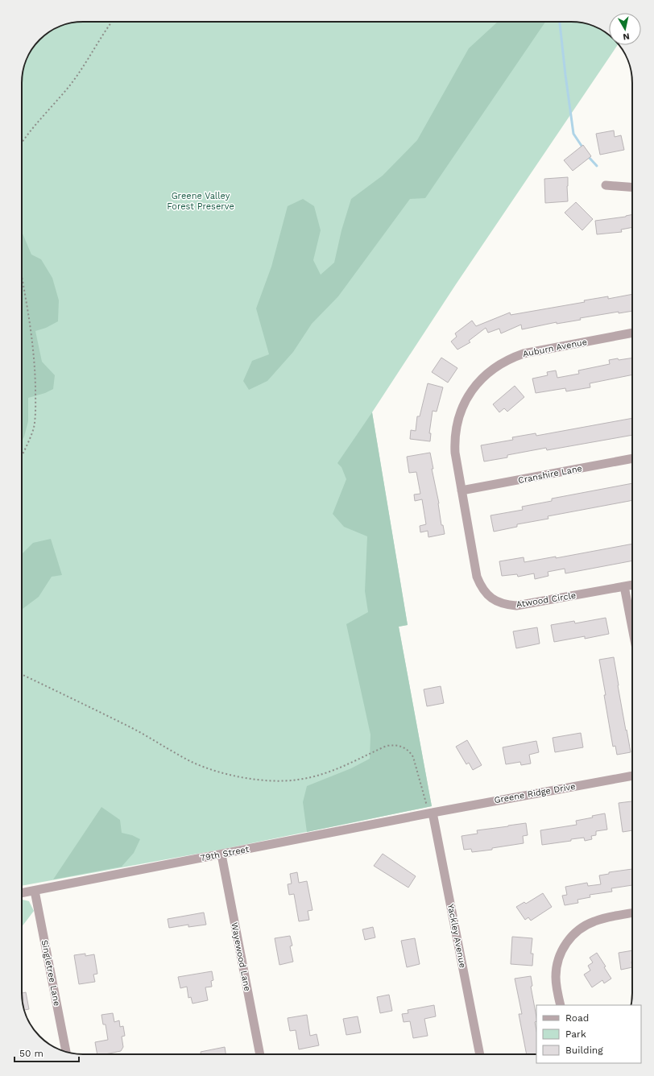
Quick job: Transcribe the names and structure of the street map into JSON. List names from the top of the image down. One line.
{"streets":{"street":["Auburn Avenue","Cranshire Lane","Atwood Circle","Greene Ridge Drive","79th Street","Yackley Avenue","Wayewood Lane","Singletree Lane"]},"crossings":[["Auburn Avenue","Cranshire Lane"],["Auburn Avenue","Atwood Circle"],["Cranshire Lane","Atwood Circle"],["Greene Ridge Drive","79th Street"],["Greene Ridge Drive","Yackley Avenue"],["79th Street","Yackley Avenue"],["79th Street","Wayewood Lane"],["79th Street","Singletree Lane"]],"parks":["Greene Valley Forest Preserve"],"legend":["Road","Park","Building"],"scale_bar":"50 m","north":"bottom"}
